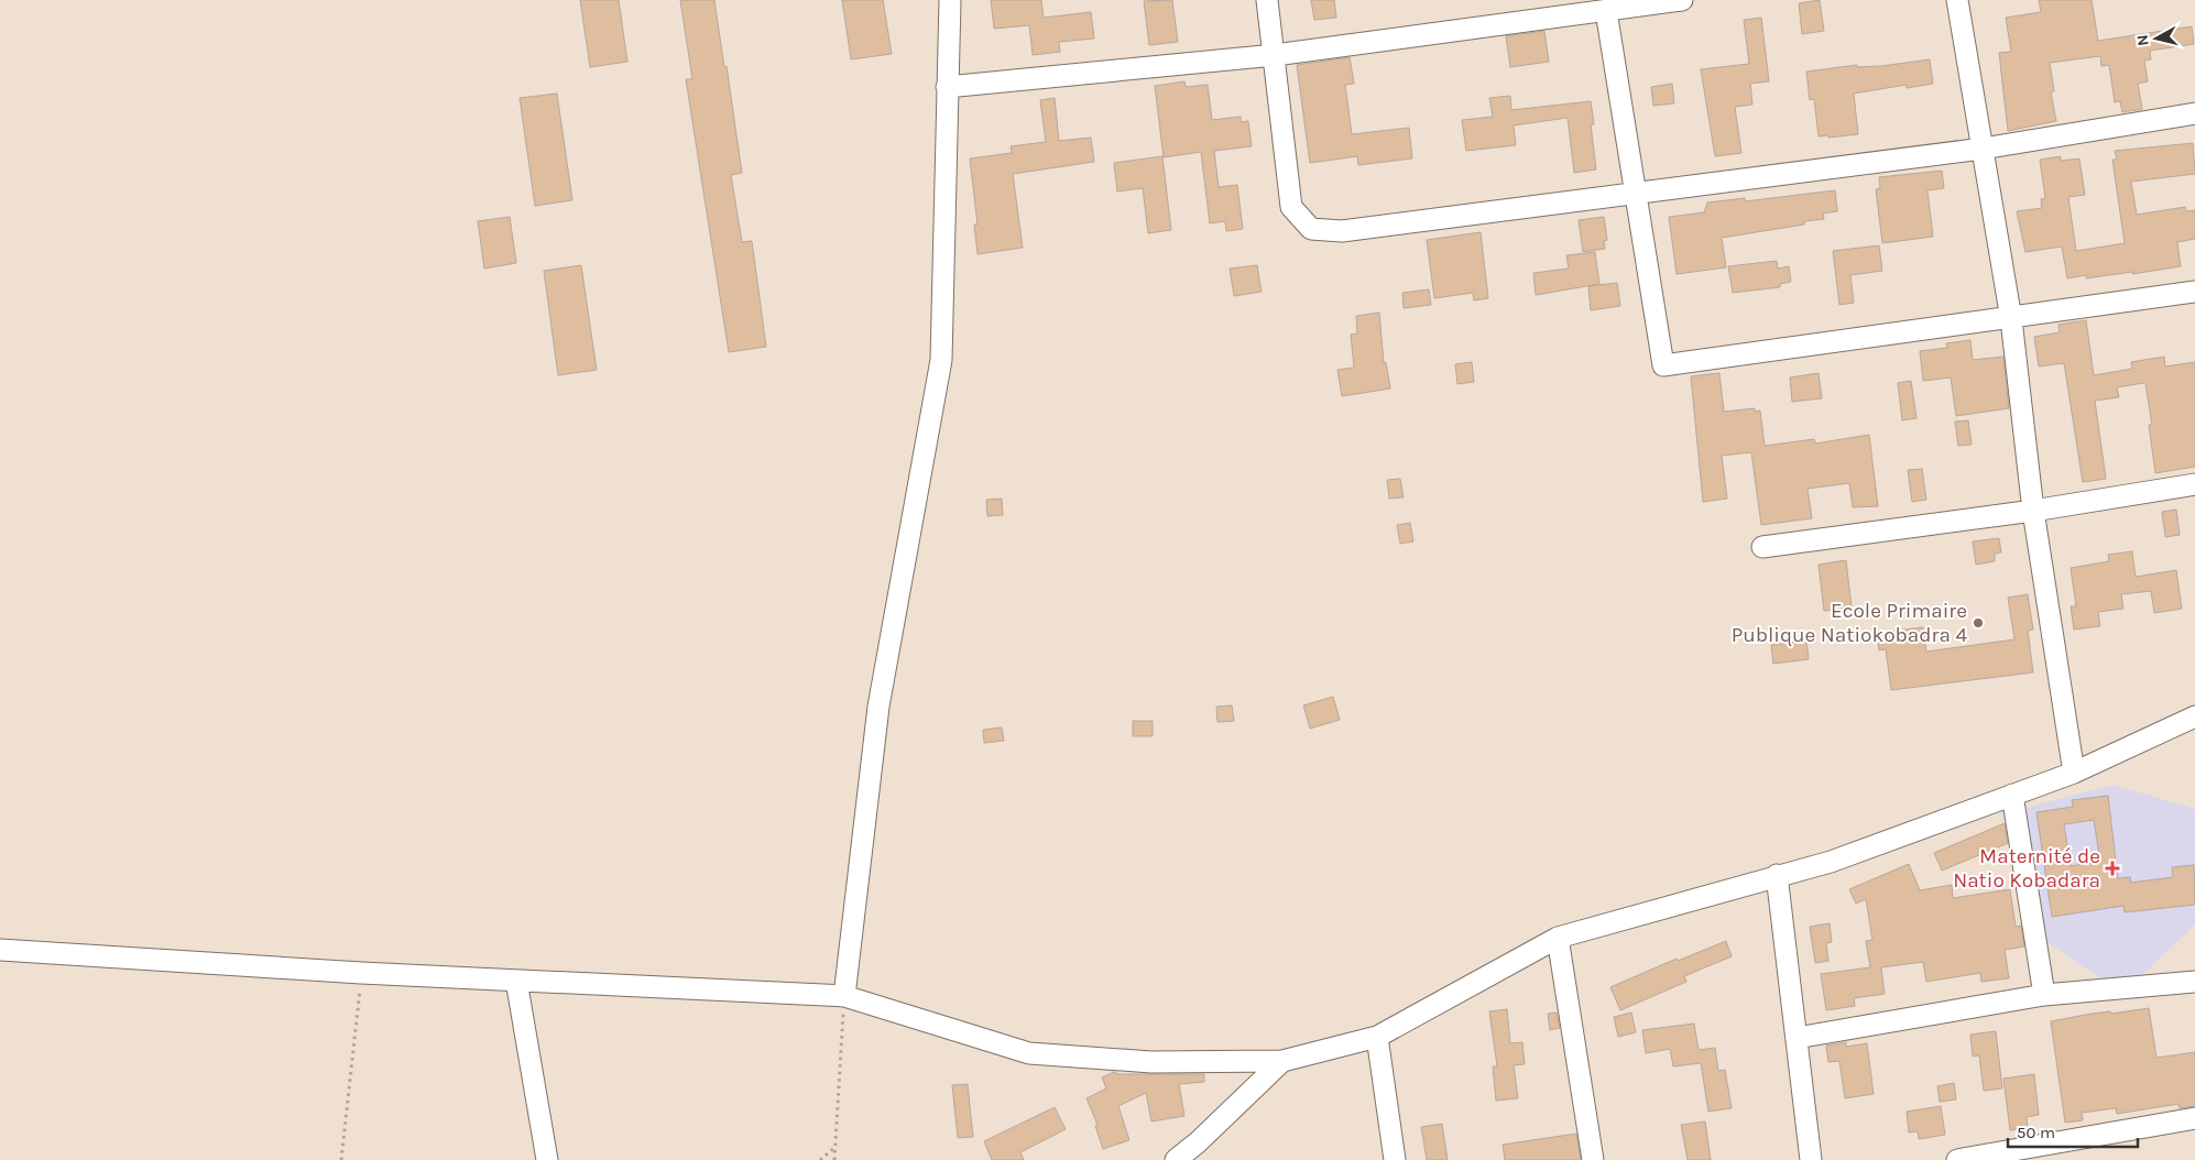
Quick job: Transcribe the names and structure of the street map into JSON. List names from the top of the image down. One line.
{"places":{"other":["Ecole Primaire Publique Natiokobadra 4"],"health":["Maternité de Natio Kobadara"]},"scale_bar":"50 m","north":"left"}
